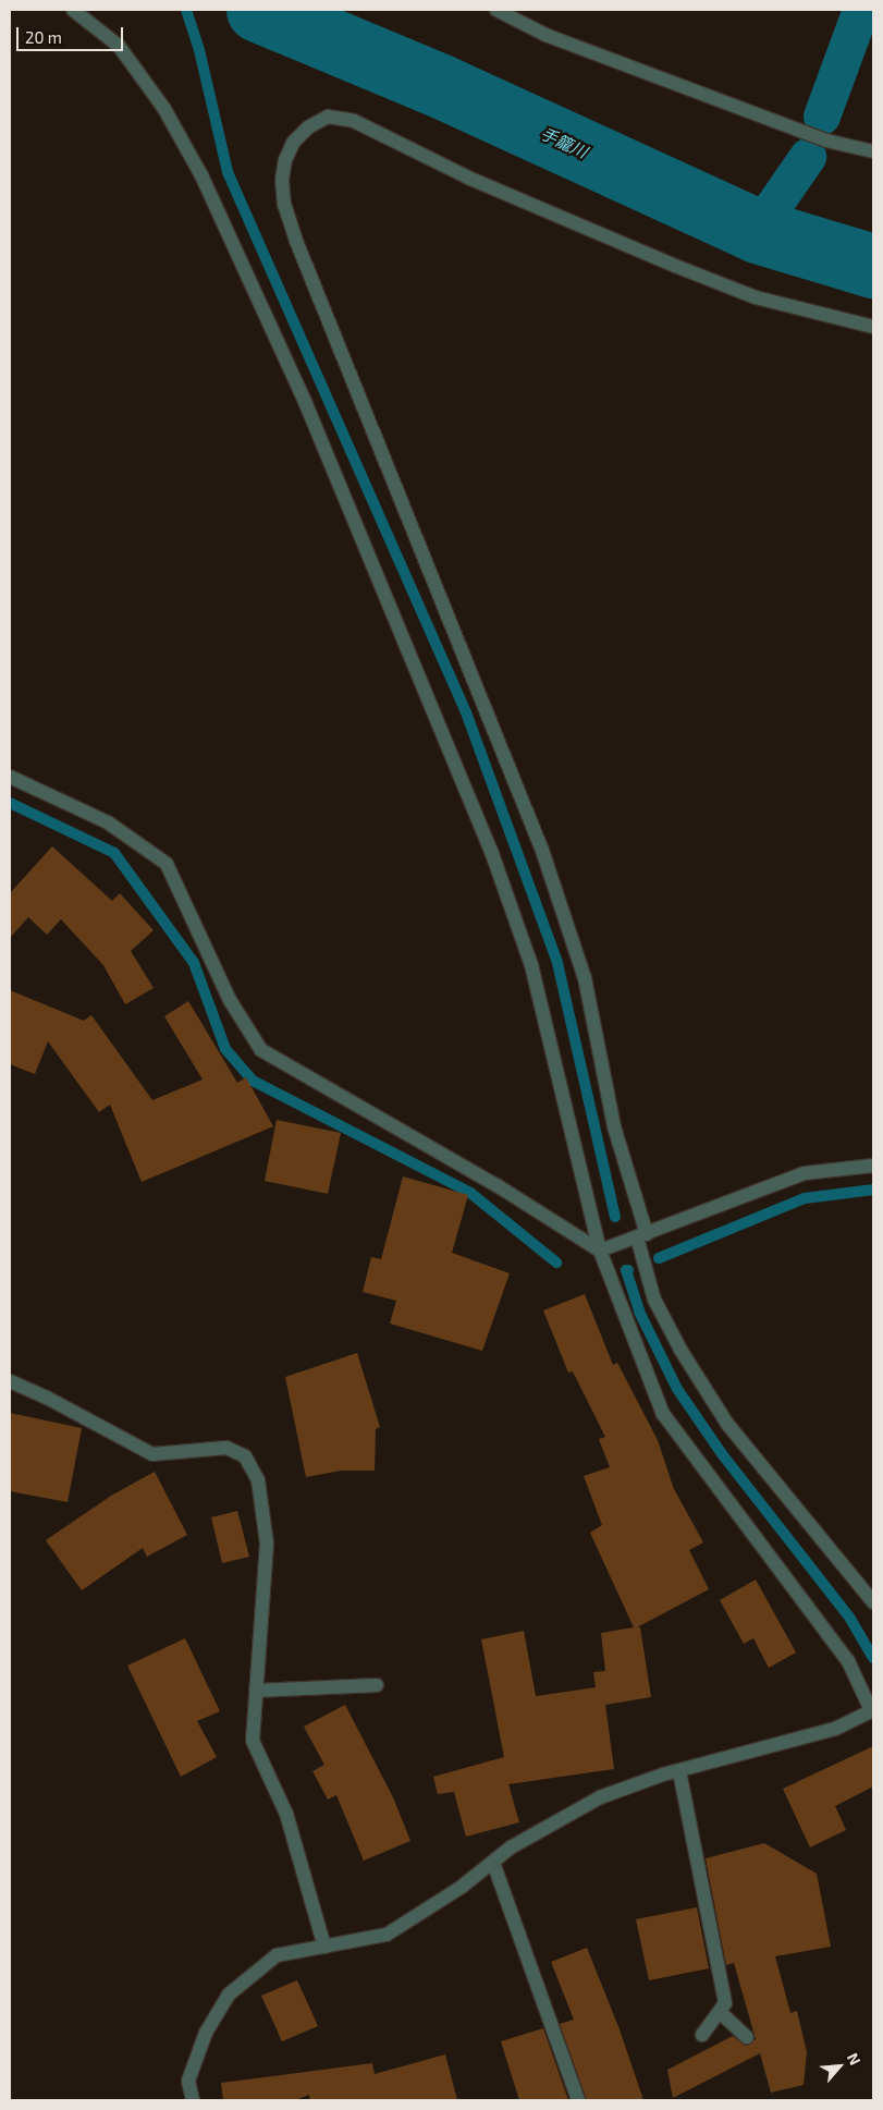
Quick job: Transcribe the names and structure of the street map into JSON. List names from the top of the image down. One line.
{"water":["手籠川"],"scale_bar":"20 m","north":"top right"}
